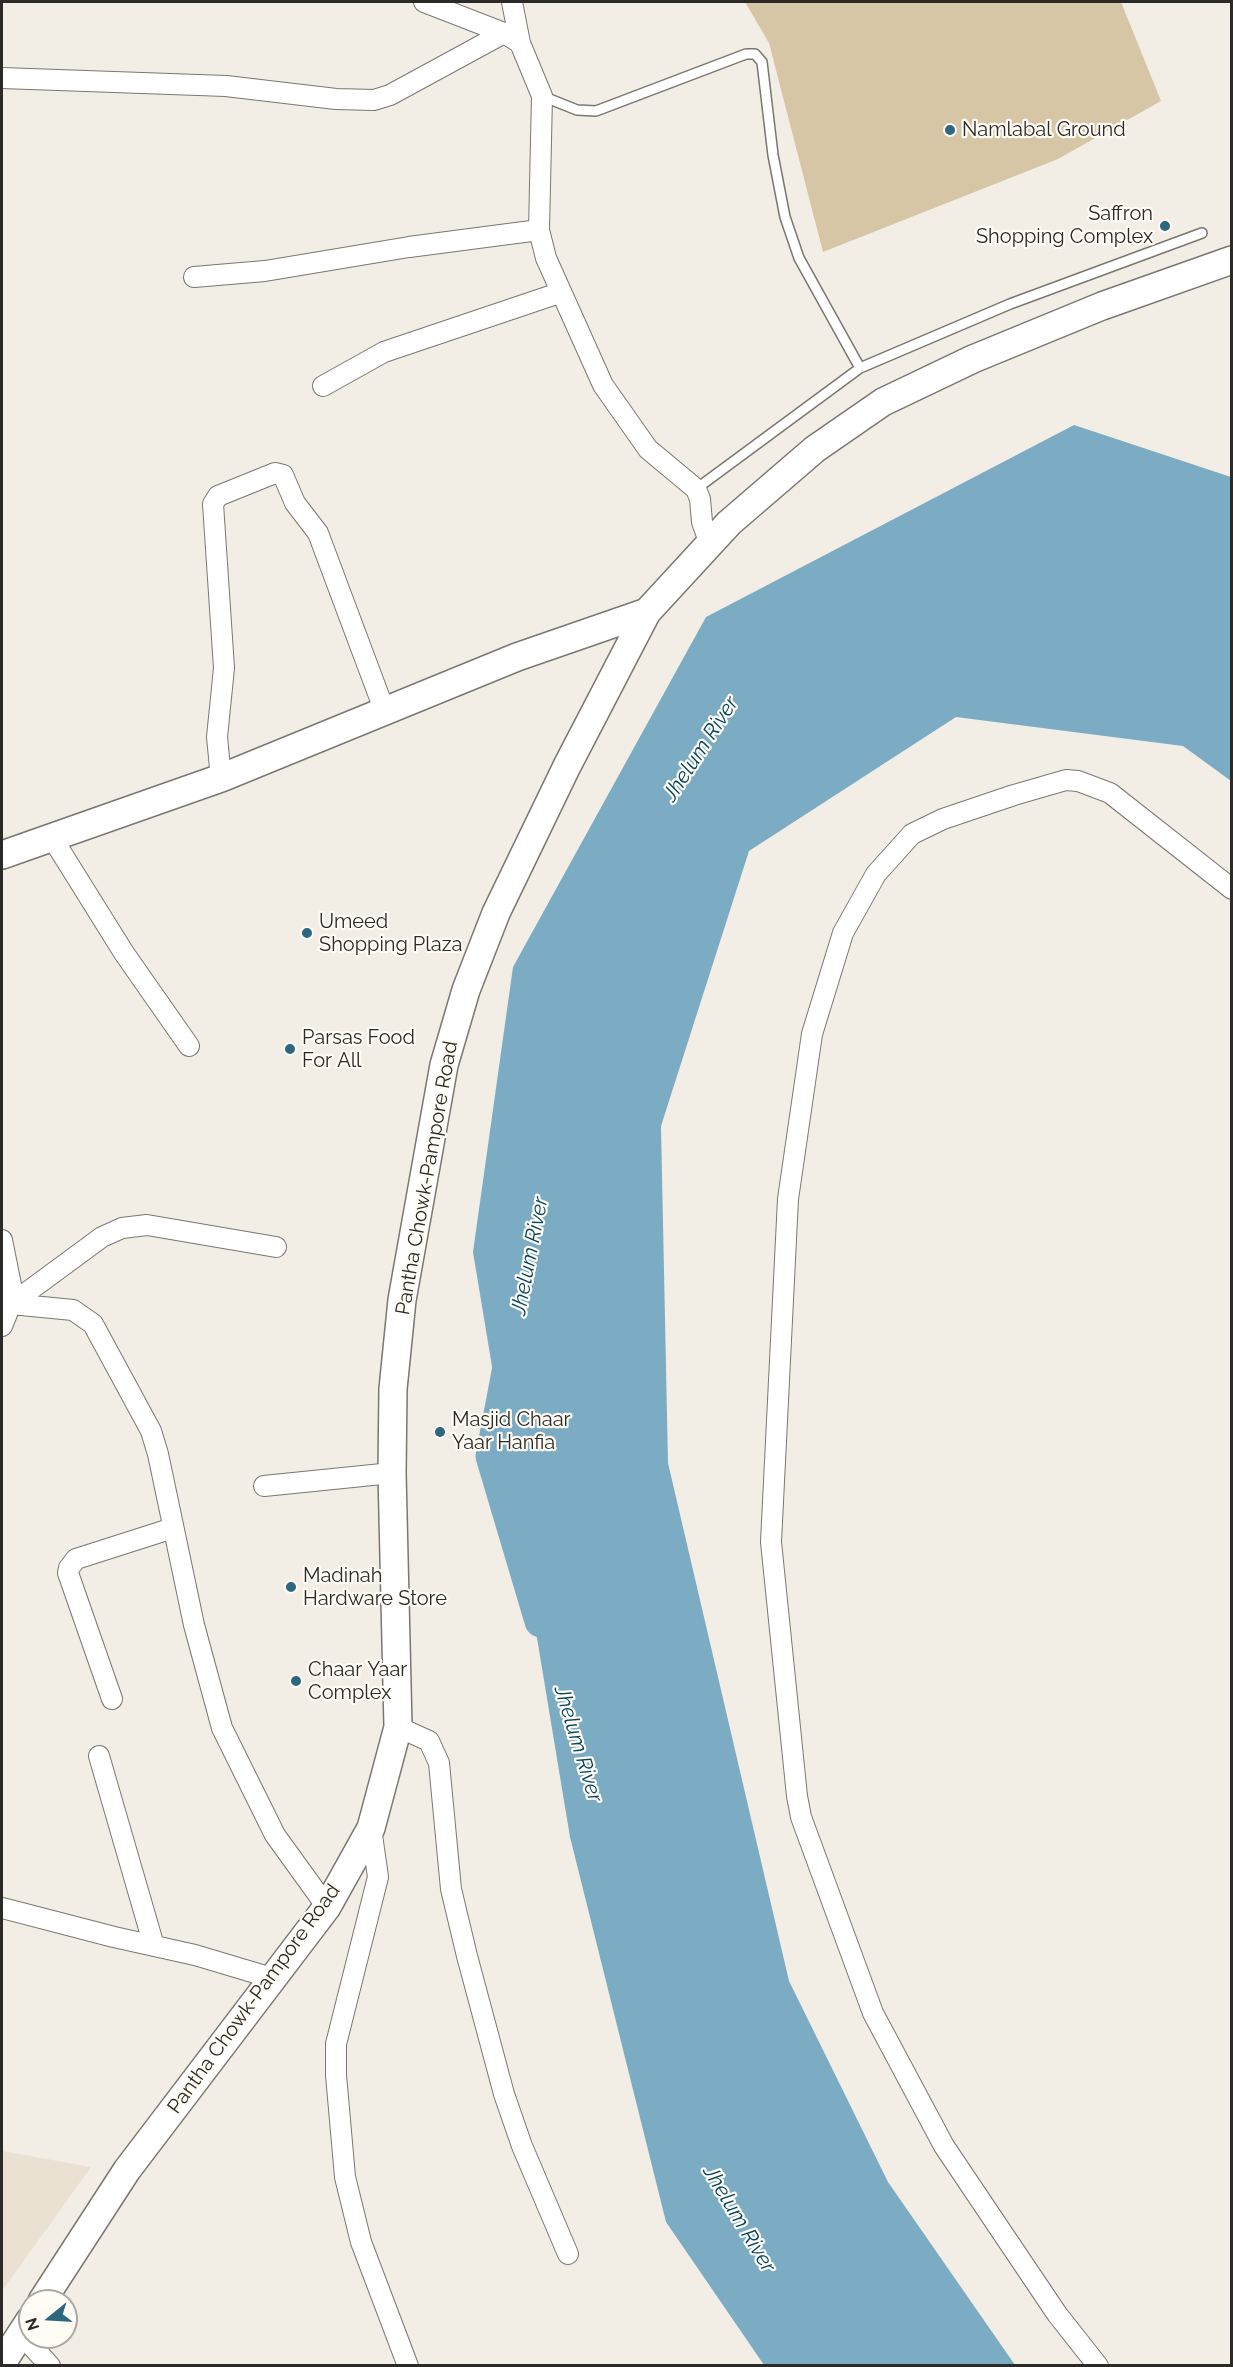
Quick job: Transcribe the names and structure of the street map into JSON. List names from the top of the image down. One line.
{"streets":{"main road":["Pantha Chowk-Pampore Road"]},"water":["Jhelum River"],"places":["Namlabal Ground","Saffron Shopping Complex","Umeed Shopping Plaza","Parsas Food For All","Masjid Chaar Yaar Hanfia","Madinah Hardware Store","Chaar Yaar Complex"],"north":"left"}
